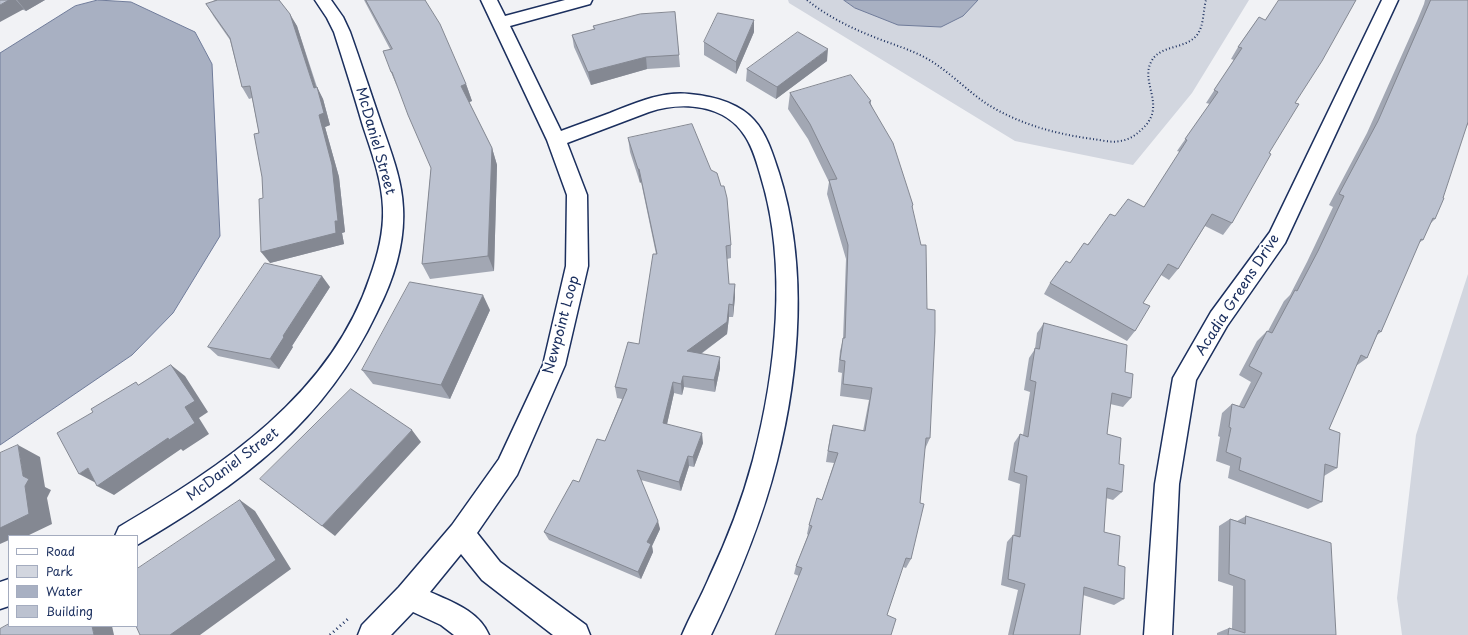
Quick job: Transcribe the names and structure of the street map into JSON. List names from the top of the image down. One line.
{"streets":{"street":["McDaniel Street","Acadia Greens Drive","Newpoint Loop"]},"legend":["Road","Park","Water","Building"]}
